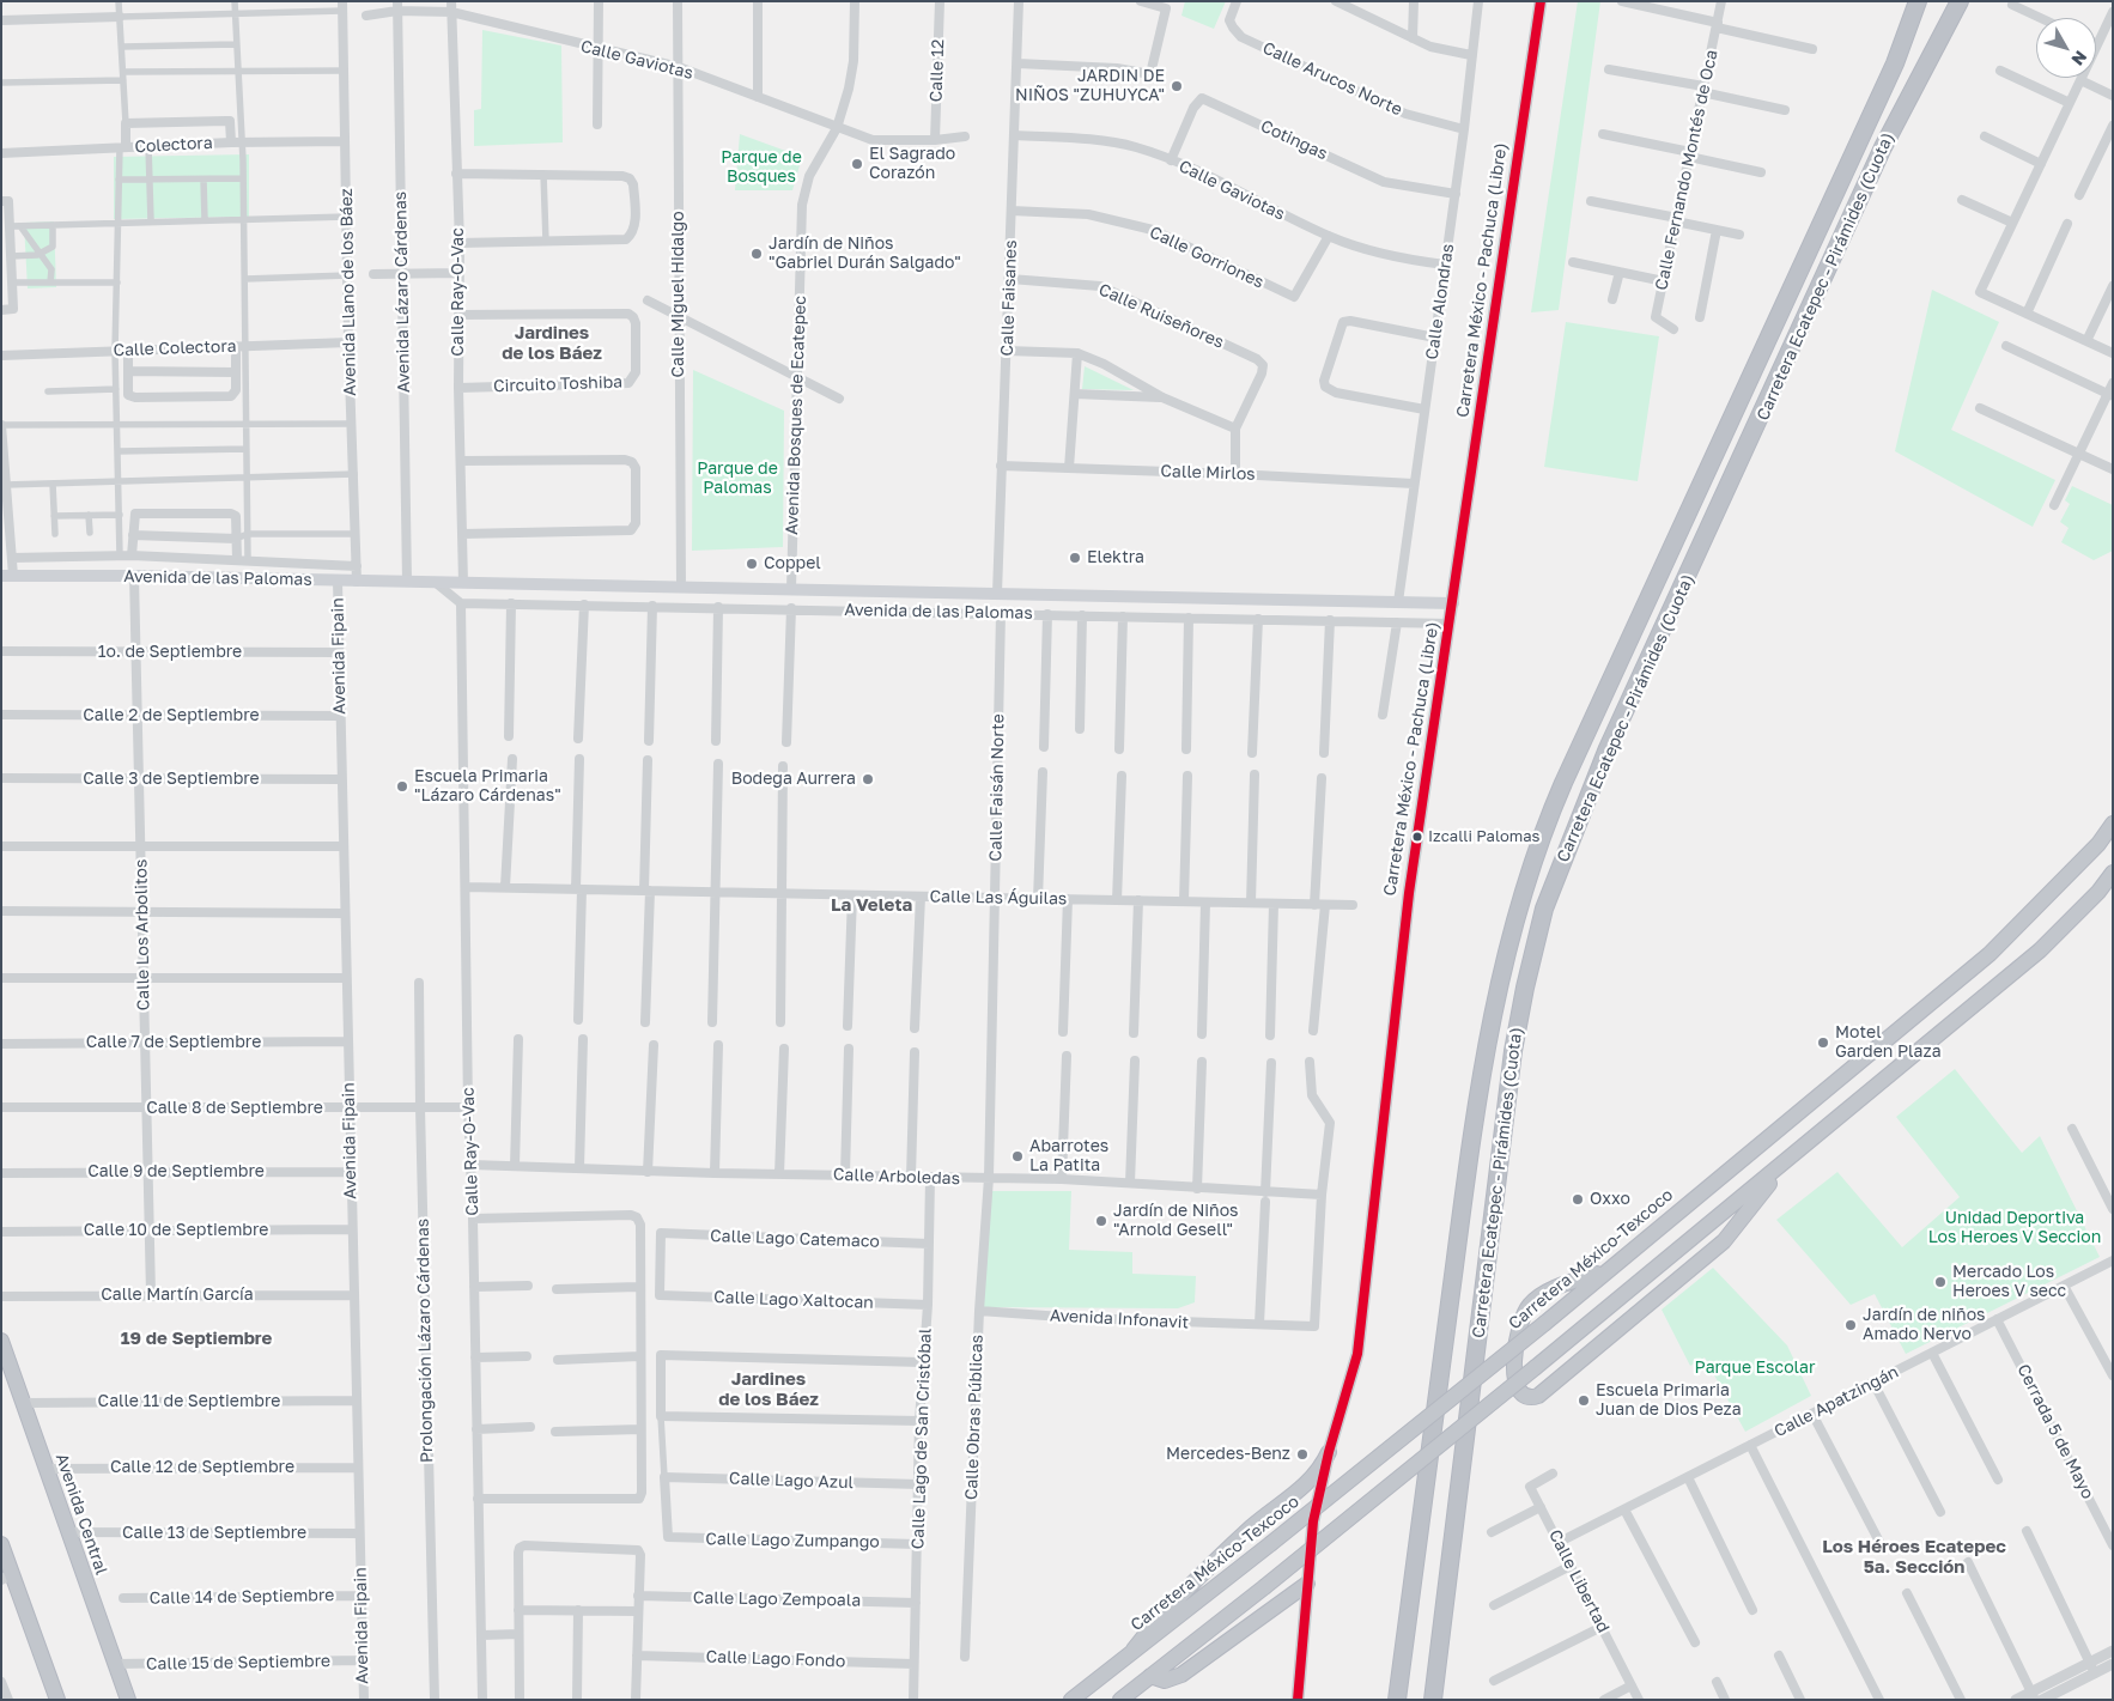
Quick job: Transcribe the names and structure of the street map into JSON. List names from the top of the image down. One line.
{"streets":{"highway":["Carretera Ecatepec - Pirámides (Cuota)","Carretera México-Texcoco","Avenida Central"],"main road":["Carretera México - Pachuca (Libre)","Avenida de las Palomas"],"street":["Calle Gaviotas","Calle 12","Calle Arucos Norte","Cotingas","Colectora","Calle Fernando Montés de Oca","Calle Gorriones","Avenida Llano de los Báez","Avenida Lázaro Cárdenas","Calle Ray-O-Vac","Calle Miguel Hidalgo","Calle Faisanes","Calle Alondras","Calle Ruiseñores","Calle Colectora","Circuito Toshiba","Avenida Bosques de Ecatepec","Calle Mirlos","1o. de Septiembre","Avenida Fipain","Calle 2 de Septiembre","Calle 3 de Septiembre","Calle Faisán Norte","Calle Las Águilas","Calle Los Arbolitos","Calle 7 de Septiembre","Calle 8 de Septiembre","Calle 9 de Septiembre","Calle Arboledas","Calle 10 de Septiembre","Calle Lago Catemaco","Calle Martín García","Calle Lago Xaltocan","Avenida Infonavit","Prolongación Lázaro Cárdenas","Calle 11 de Septiembre","Calle Apatzingán","Calle Obras Públicas","Cerrada 5 de Mayo","Calle Lago de San Cristóbal","Calle 12 de Septiembre","Calle Lago Azul","Calle 13 de Septiembre","Calle Lago Zumpango","Calle Libertad","Calle 14 de Septiembre","Calle Lago Zempoala","Calle Lago Fondo","Calle 15 de Septiembre"]},"crossings":[["Calle Gaviotas","Calle 12"],["Calle Gaviotas","Cotingas"],["Calle Gaviotas","Calle Gorriones"],["Calle Gaviotas","Avenida Lázaro Cárdenas"],["Calle Gaviotas","Calle Ray-O-Vac"],["Calle Gaviotas","Calle Miguel Hidalgo"],["Calle Gaviotas","Calle Faisanes"],["Calle Gaviotas","Calle Alondras"],["Calle Gaviotas","Avenida Bosques de Ecatepec"],["Calle Arucos Norte","Calle Alondras"],["Cotingas","Calle Alondras"],["Colectora","Avenida Llano de los Báez"],["Calle Gorriones","Calle Faisanes"],["Carretera México - Pachuca (Libre)","Avenida de las Palomas"],["Avenida Llano de los Báez","Calle Colectora"],["Avenida Llano de los Báez","Avenida de las Palomas"],["Avenida Lázaro Cárdenas","Avenida de las Palomas"],["Calle Ray-O-Vac","Circuito Toshiba"],["Calle Ray-O-Vac","Avenida de las Palomas"],["Calle Ray-O-Vac","Calle Las Águilas"],["Calle Ray-O-Vac","Calle 8 de Septiembre"],["Calle Ray-O-Vac","Calle Arboledas"],["Calle Miguel Hidalgo","Avenida de las Palomas"],["Calle Faisanes","Calle Ruiseñores"],["Calle Faisanes","Calle Mirlos"],["Calle Faisanes","Avenida de las Palomas"],["Calle Alondras","Calle Mirlos"],["Calle Alondras","Avenida de las Palomas"],["Avenida Bosques de Ecatepec","Avenida de las Palomas"],["Avenida de las Palomas","Avenida Fipain"],["Avenida de las Palomas","Calle Faisán Norte"],["Avenida de las Palomas","Calle Los Arbolitos"],["1o. de Septiembre","Avenida Fipain"],["1o. de Septiembre","Calle Los Arbolitos"],["Avenida Fipain","Calle 2 de Septiembre"],["Avenida Fipain","Calle 3 de Septiembre"],["Avenida Fipain","Calle 7 de Septiembre"],["Avenida Fipain","Calle 8 de Septiembre"],["Avenida Fipain","Calle 9 de Septiembre"],["Avenida Fipain","Calle 10 de Septiembre"],["Avenida Fipain","Calle Martín García"],["Avenida Fipain","Calle 11 de Septiembre"],["Avenida Fipain","Calle 12 de Septiembre"],["Avenida Fipain","Calle 13 de Septiembre"],["Avenida Fipain","Calle 14 de Septiembre"],["Avenida Fipain","Calle 15 de Septiembre"],["Calle 2 de Septiembre","Calle Los Arbolitos"],["Calle 3 de Septiembre","Calle Los Arbolitos"],["Calle Faisán Norte","Calle Las Águilas"],["Calle Faisán Norte","Calle Arboledas"],["Calle Faisán Norte","Calle Obras Públicas"],["Calle Los Arbolitos","Calle 7 de Septiembre"],["Calle Los Arbolitos","Calle 8 de Septiembre"],["Calle Los Arbolitos","Calle 9 de Septiembre"],["Calle Los Arbolitos","Calle 10 de Septiembre"],["Calle Los Arbolitos","Calle Martín García"],["Calle 8 de Septiembre","Prolongación Lázaro Cárdenas"],["Calle Arboledas","Avenida Infonavit"],["Calle Arboledas","Calle Obras Públicas"],["Calle Arboledas","Calle Lago de San Cristóbal"],["Calle Lago Catemaco","Calle Lago Xaltocan"],["Calle Lago Catemaco","Calle Lago de San Cristóbal"],["Calle Lago Xaltocan","Calle Lago de San Cristóbal"],["Avenida Infonavit","Calle Obras Públicas"],["Calle 11 de Septiembre","Avenida Central"],["Calle Apatzingán","Cerrada 5 de Mayo"],["Calle Apatzingán","Calle Libertad"],["Calle Lago de San Cristóbal","Calle Lago Azul"],["Calle Lago de San Cristóbal","Calle Lago Zumpango"],["Calle Lago de San Cristóbal","Calle Lago Zempoala"],["Calle Lago de San Cristóbal","Calle Lago Fondo"],["Calle 12 de Septiembre","Avenida Central"],["Calle Lago Azul","Calle Lago Zumpango"],["Avenida Central","Calle 13 de Septiembre"],["Avenida Central","Calle 15 de Septiembre"]],"districts":["Jardines de los Báez","La Veleta","19 de Septiembre","Jardines de los Báez","Los Héroes Ecatepec 5a. Sección"],"parks":["Parque de Bosques","Parque de Palomas","Unidad Deportiva Los Heroes V Seccion","Parque Escolar"],"places":["JARDIN DE NIÑOS \"ZUHUYCA\"","El Sagrado Corazón","Jardín de Niños \"Gabriel Durán Salgado\"","Elektra","Coppel","Bodega Aurrera","Escuela Primaria \"Lázaro Cárdenas\"","Izcalli Palomas","Motel Garden Plaza","Abarrotes La Patita","Oxxo","Jardín de Niños \"Arnold Gesell\"","Mercado Los Heroes V secc","Jardín de niños Amado Nervo","Escuela Primaria Juan de Dios Peza","Mercedes-Benz"],"north":"bottom right"}
